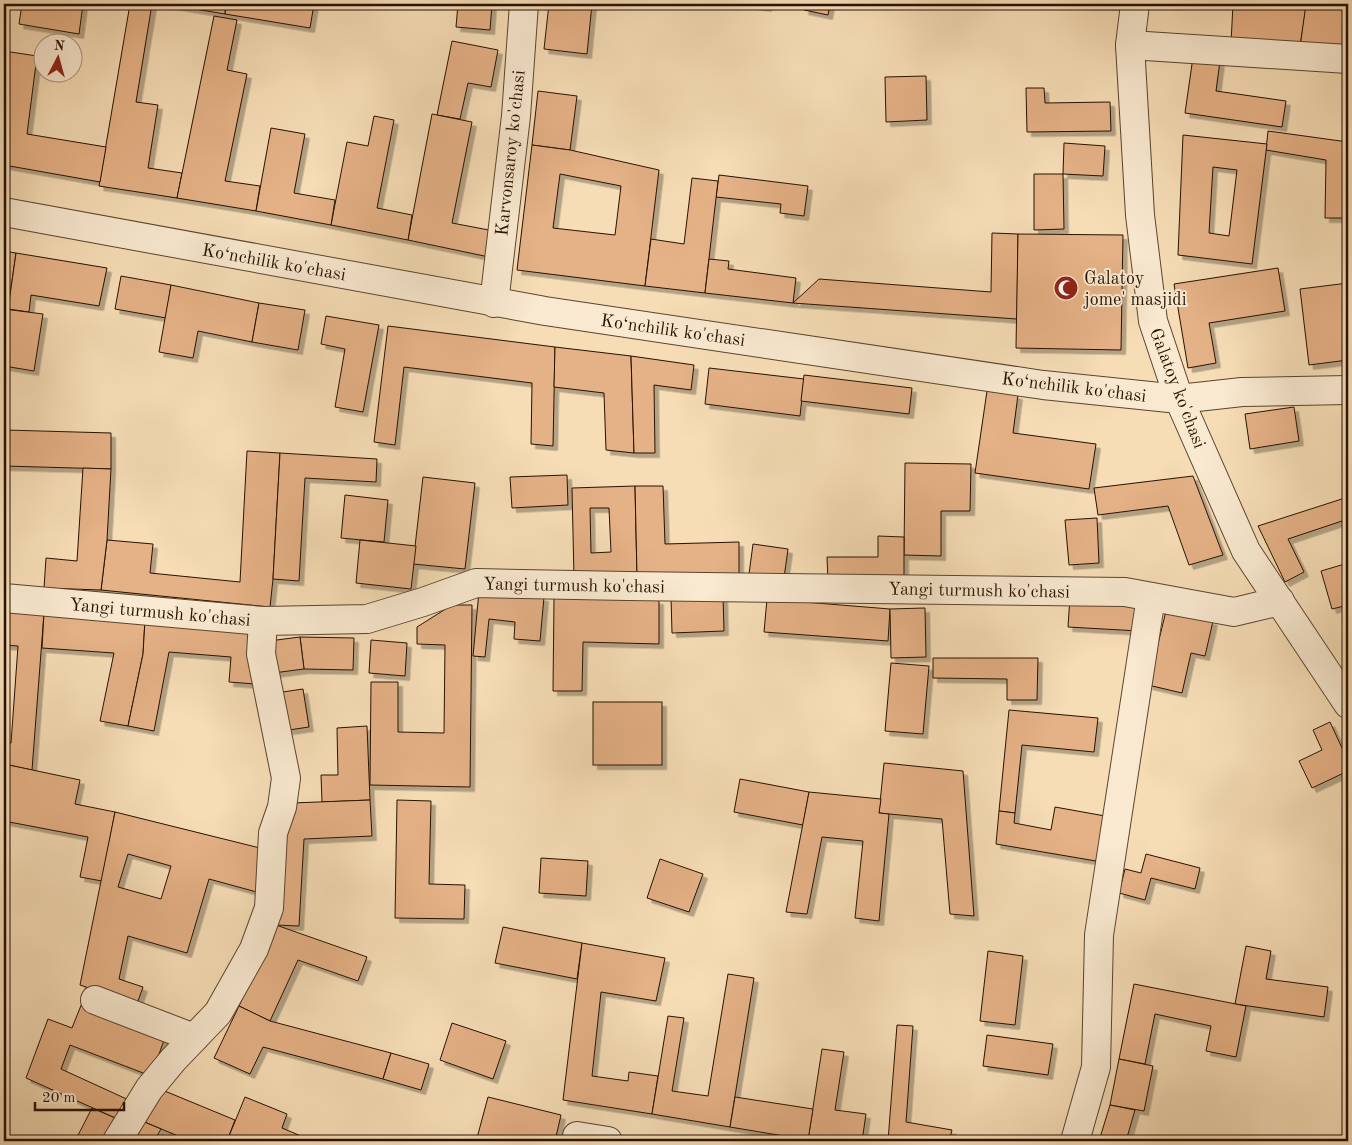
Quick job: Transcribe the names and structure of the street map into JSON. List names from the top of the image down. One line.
{"streets":{"street":["Karvonsaroy ko'chasi","Ko‘nchilik ko'chasi","Galatoy ko'chasi","Yangi turmush ko'chasi"]},"crossings":[["Karvonsaroy ko'chasi","Ko‘nchilik ko'chasi"],["Ko‘nchilik ko'chasi","Galatoy ko'chasi"],["Galatoy ko'chasi","Yangi turmush ko'chasi"]],"places":{"mosque":["Galatoy jome' masjidi"]},"scale_bar":"20 m","north":"top"}
